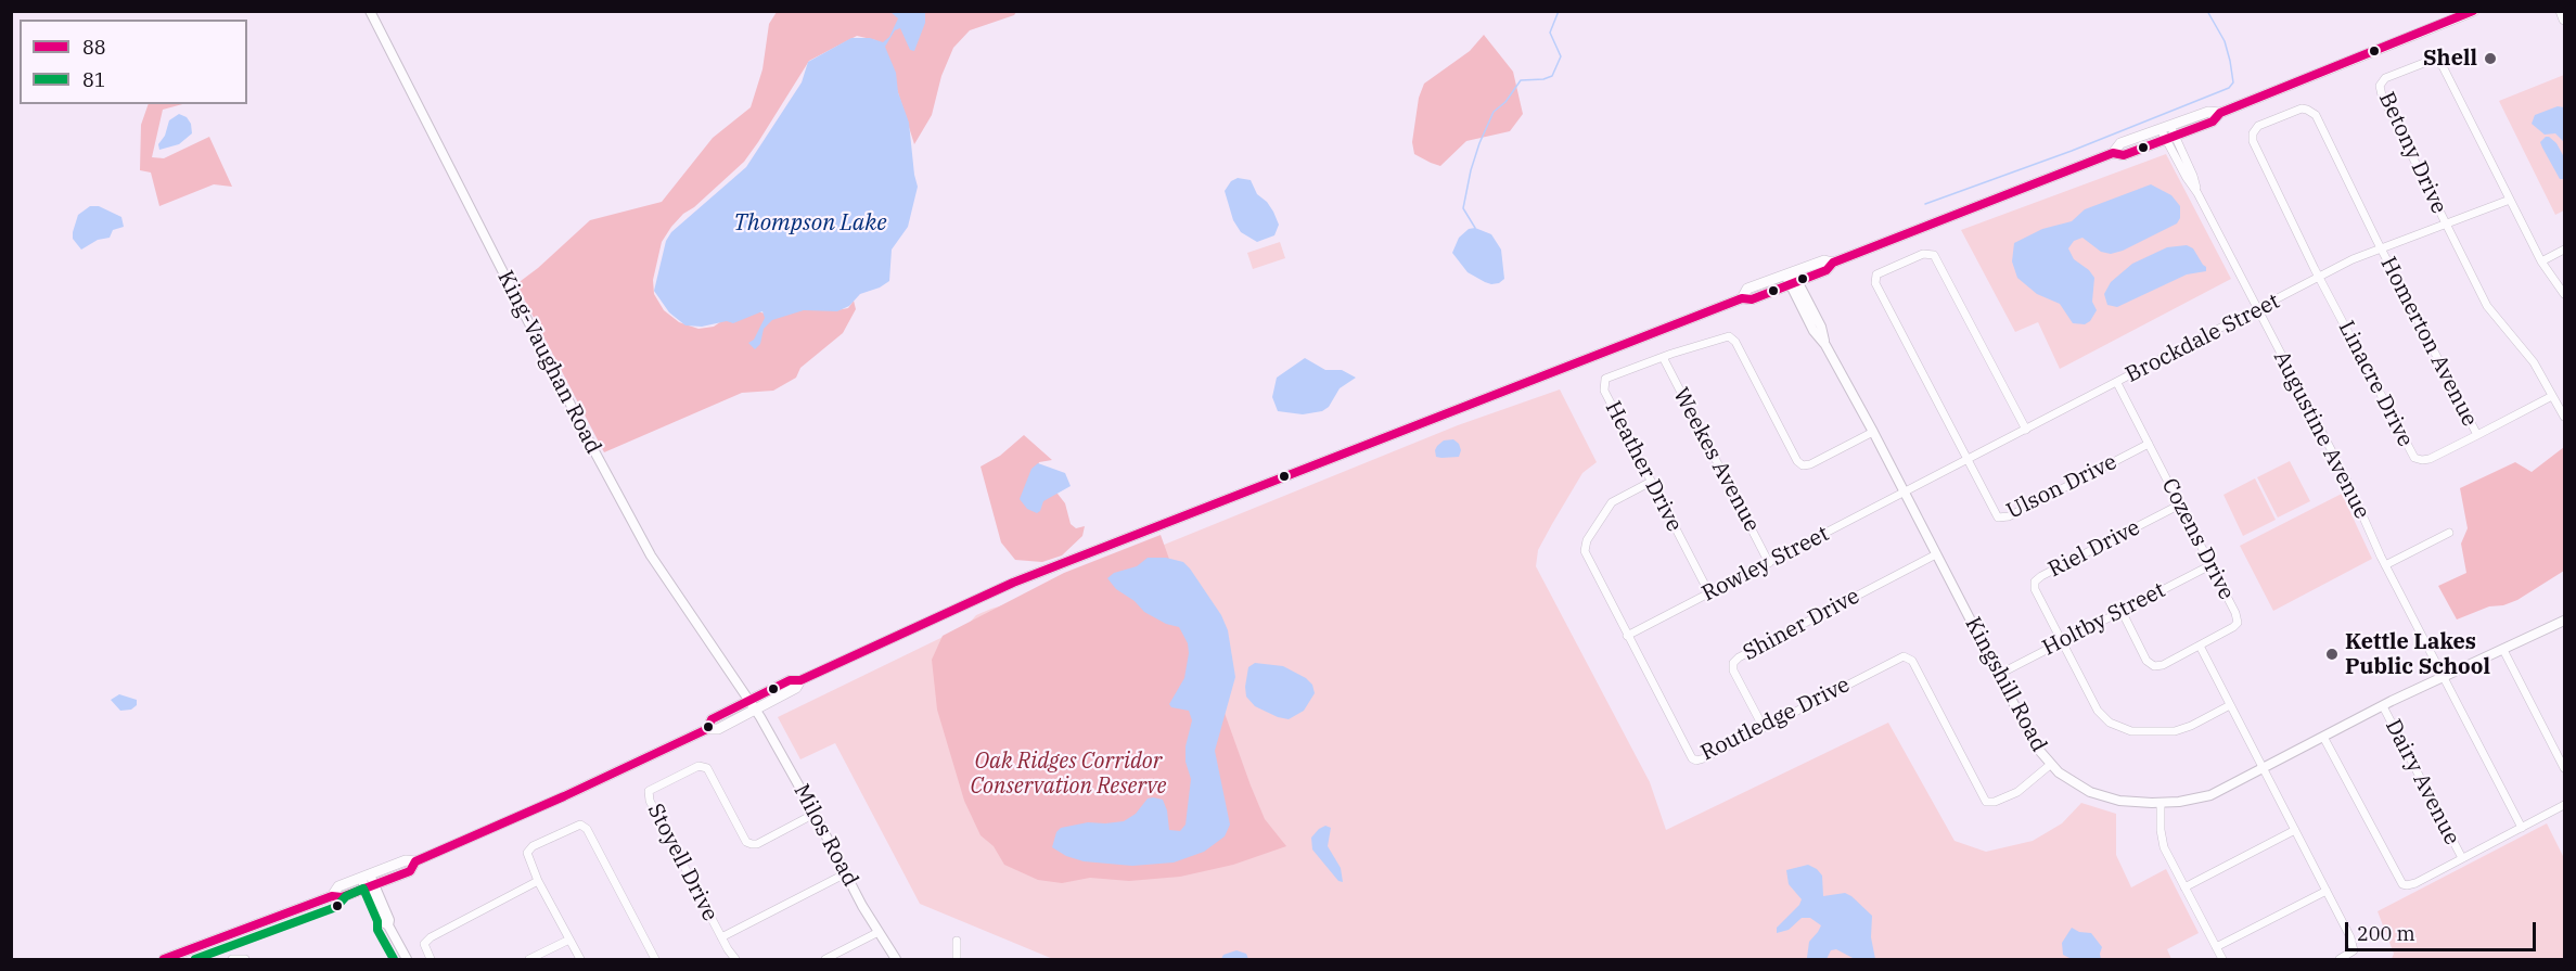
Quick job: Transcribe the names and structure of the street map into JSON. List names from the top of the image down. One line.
{"streets":{"street":["Betony Drive","Brockdale Street","Homerton Avenue","King-Vaughan Road","Linacre Drive","Augustine Avenue","Weekes Avenue","Heather Drive","Ulson Drive","Cozens Drive","Riel Drive","Rowley Street","Holtby Street","Shiner Drive","Kingshill Road","Routledge Drive","Dairy Avenue","Milos Road","Stoyell Drive"]},"crossings":[["Betony Drive","Brockdale Street"],["Betony Drive","Linacre Drive"],["Brockdale Street","Homerton Avenue"],["Brockdale Street","Linacre Drive"],["Brockdale Street","Augustine Avenue"],["Brockdale Street","Ulson Drive"],["Brockdale Street","Cozens Drive"],["Brockdale Street","Rowley Street"],["Brockdale Street","Kingshill Road"],["Homerton Avenue","Linacre Drive"],["King-Vaughan Road","Milos Road"],["Augustine Avenue","Kingshill Road"],["Weekes Avenue","Heather Drive"],["Weekes Avenue","Rowley Street"],["Heather Drive","Rowley Street"],["Heather Drive","Kingshill Road"],["Heather Drive","Routledge Drive"],["Ulson Drive","Cozens Drive"],["Cozens Drive","Riel Drive"],["Cozens Drive","Holtby Street"],["Riel Drive","Holtby Street"],["Rowley Street","Kingshill Road"],["Rowley Street","Routledge Drive"],["Holtby Street","Kingshill Road"],["Shiner Drive","Kingshill Road"],["Shiner Drive","Routledge Drive"],["Kingshill Road","Routledge Drive"],["Kingshill Road","Dairy Avenue"],["Milos Road","Stoyell Drive"]],"water":["Thompson Lake"],"parks":["Oak Ridges Corridor Conservation Reserve"],"places":["Shell","Kettle Lakes Public School"],"lines":["transit line 88","transit line 81"],"legend":["88","81"],"scale_bar":"200 m"}
